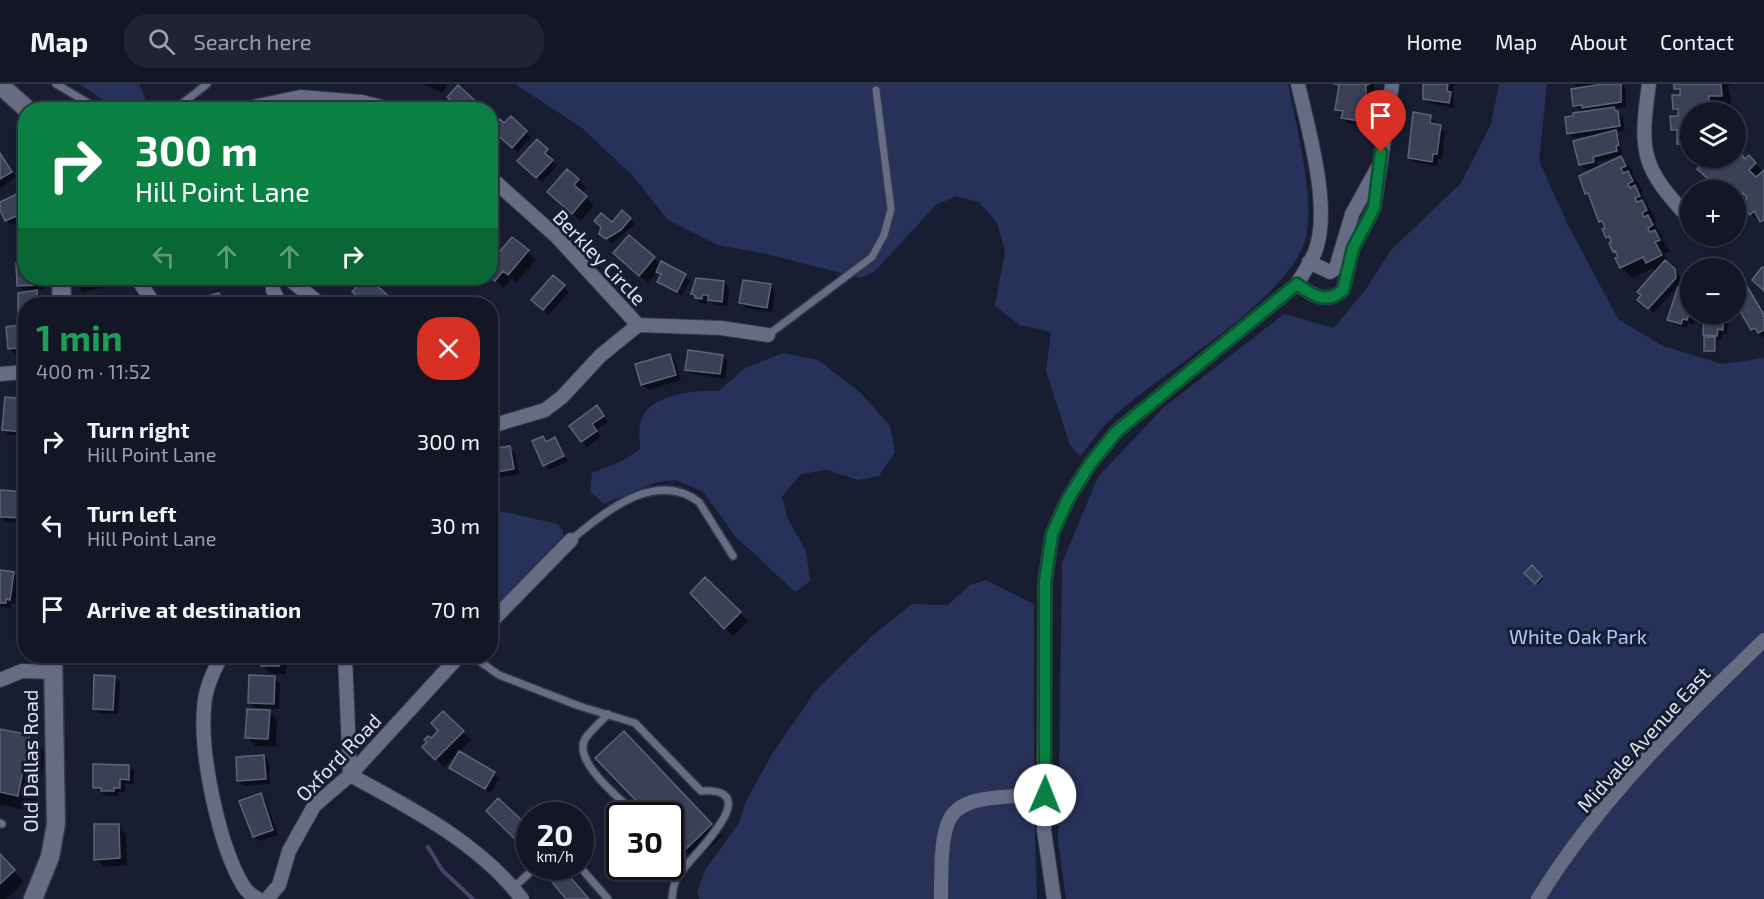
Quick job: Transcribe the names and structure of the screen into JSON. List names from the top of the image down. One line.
{"streets":{"street":["Berkley Circle","Midvale Avenue East","Oxford Road","Old Dallas Road"]},"parks":["White Oak Park"],"page":{"header":"Map","search":"Search here","nav":["Home","Map","About","Contact"],"map_buttons":["+","−"],"turn":["300 m","Hill Point Lane"],"heading":["1 min","400 m · 11:52"],"list":[{"name":"Turn right","note":"Hill Point Lane","value":"300 m"},{"name":"Turn left","note":"Hill Point Lane","value":"30 m"},{"name":"Arrive at destination","value":"70 m"}],"speed":"20 km/h","limit":"30"}}
